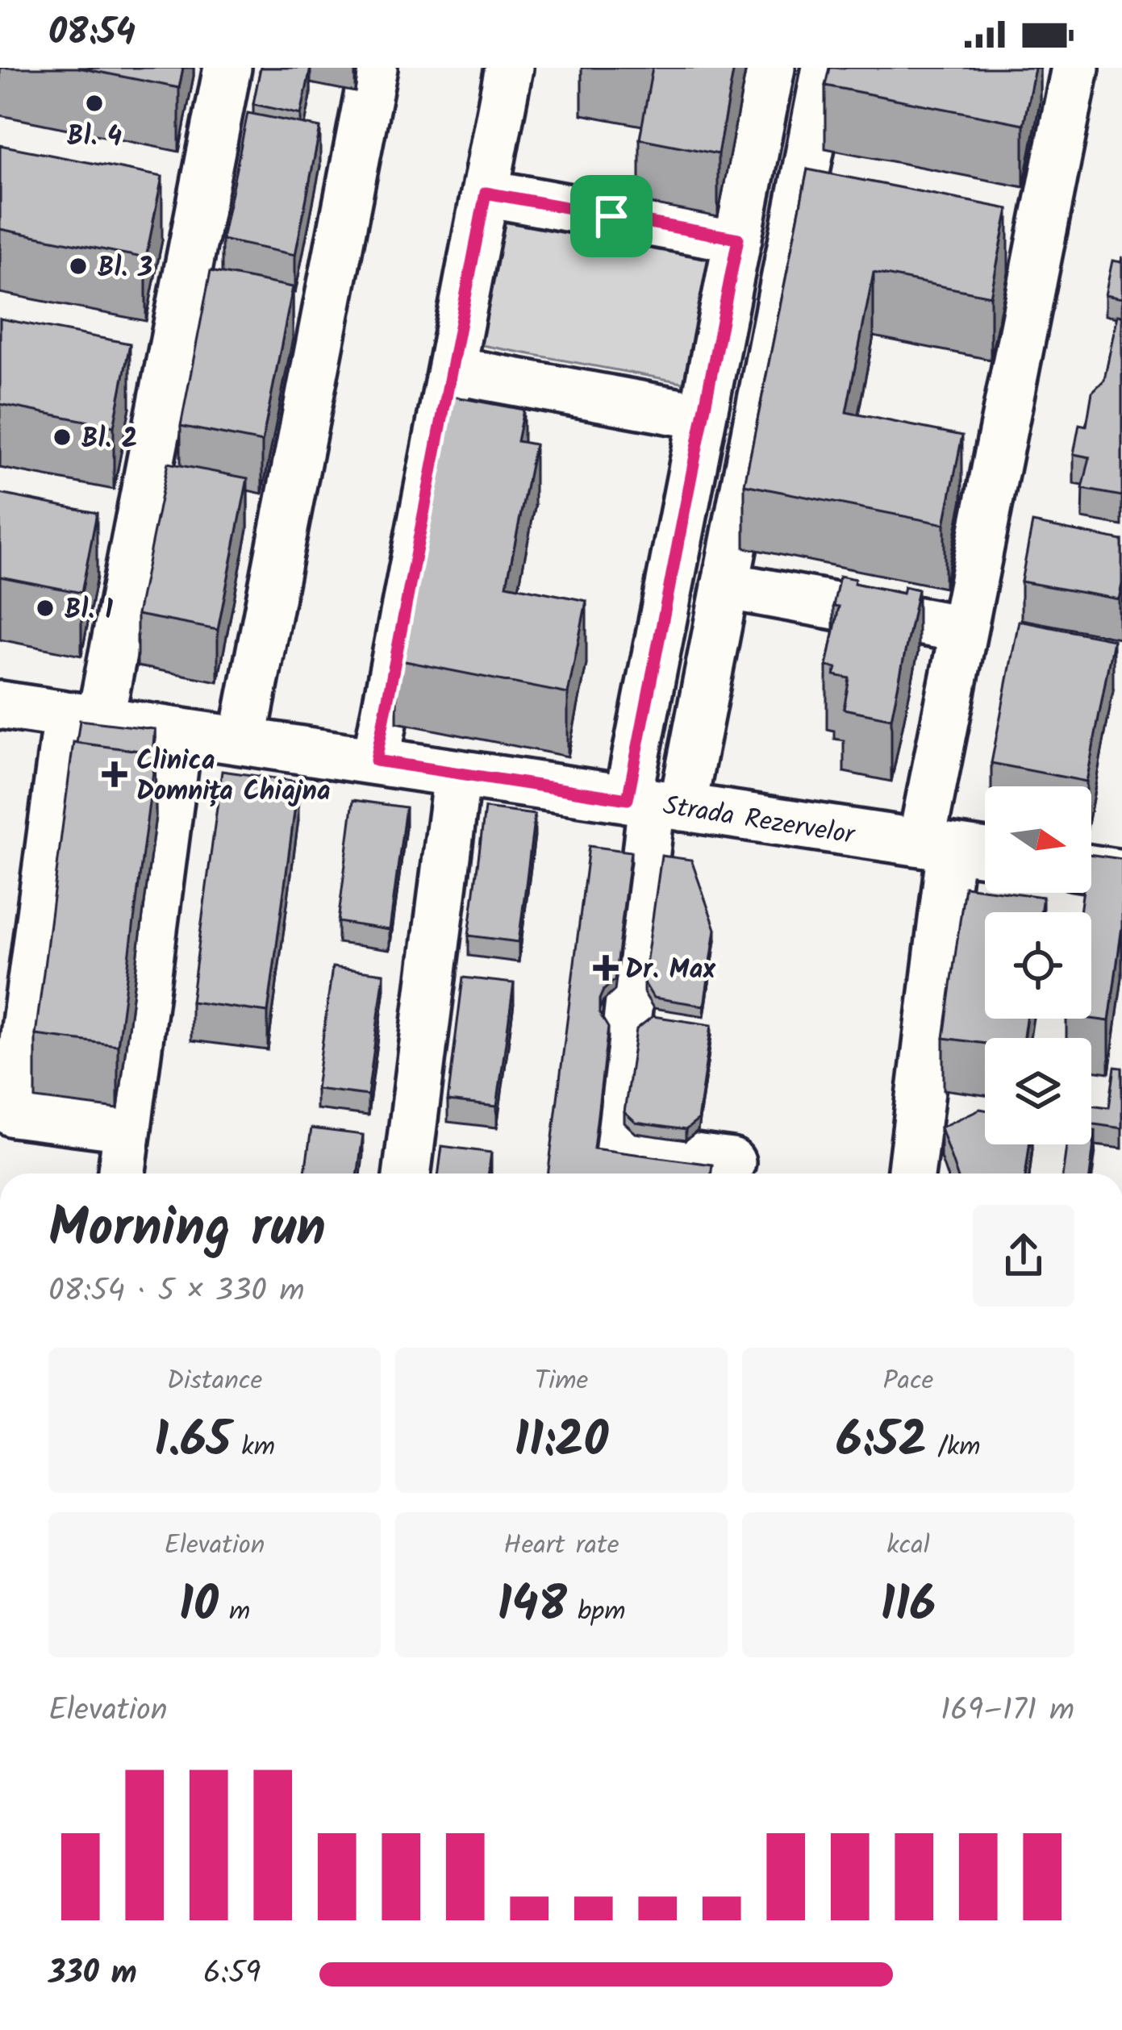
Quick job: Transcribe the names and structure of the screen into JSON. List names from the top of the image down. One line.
{"streets":{"street":["Strada Rezervelor"]},"places":{"other":["Bl. 4","Bl. 3","Bl. 2","Bl. 1"],"health":["Clinica Domnița Chiajna","Dr. Max"]},"north":"right","page":{"status":"08:54","heading":["Morning run","08:54 · 5 × 330 m"],"stats":[["Distance","1.65 km"],["Time","11:20"],["Pace","6:52 /km"],["Elevation","10 m"],["Heart rate","148 bpm"],["kcal","116"]],"chart":["Elevation","169–171 m"],"list":[{"name":"330 m","note":"6:59"}]}}
